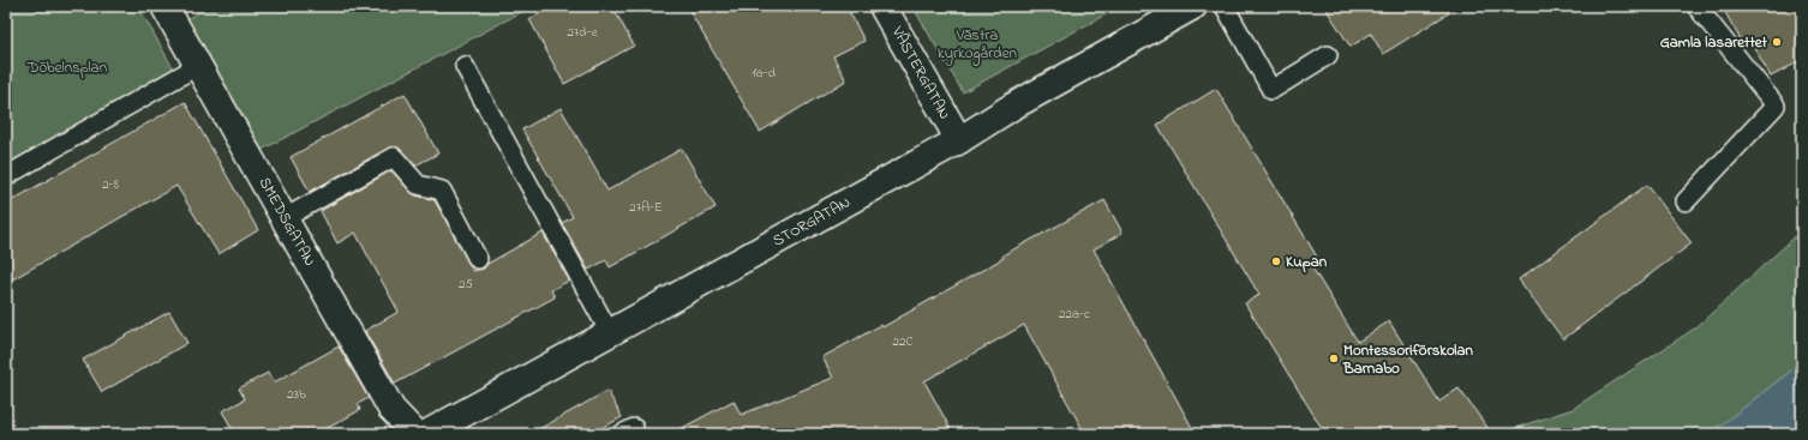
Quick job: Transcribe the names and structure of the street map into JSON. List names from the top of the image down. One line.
{"streets":{"street":["VÄSTERGATAN","SMEDSGATAN","STORGATAN"]},"crossings":[["VÄSTERGATAN","STORGATAN"]],"parks":["Västra kyrkogården","Döbelnsplan"],"places":["Gamla lasarettet","Kupan","Montessoriförskolan Barnabo"],"house_numbers":["27d-e","1a-d","2-8","27A-E","25","22a-c","22C","23b"]}
